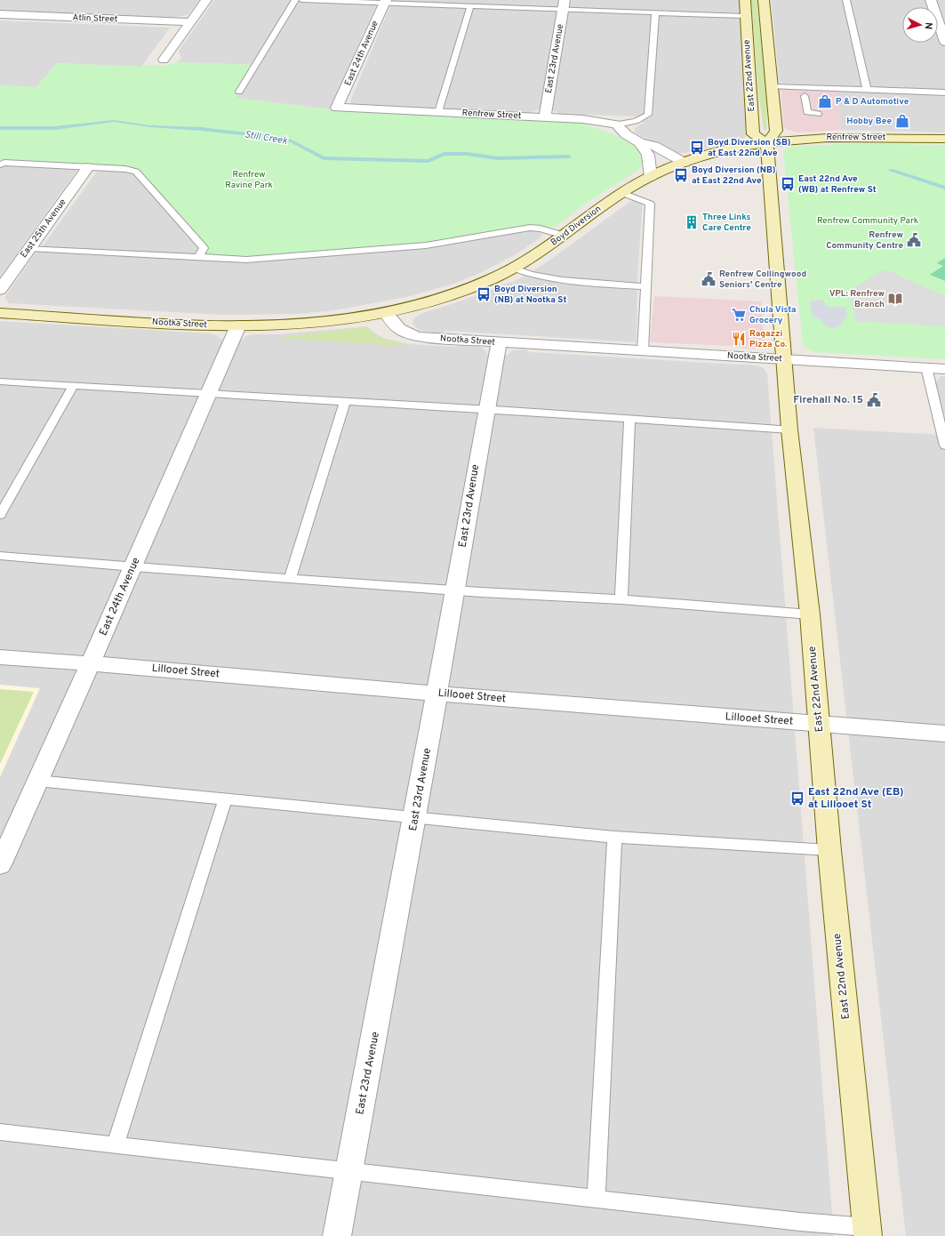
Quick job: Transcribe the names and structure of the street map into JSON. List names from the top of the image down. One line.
{"streets":{"street":["Atlin Street","East 24th Avenue","East 23rd Avenue","East 22nd Avenue","Renfrew Street","Boyd Diversion","East 25th Avenue","Nootka Street","Lillooet Street"]},"crossings":[["East 24th Avenue","Renfrew Street"],["East 24th Avenue","Nootka Street"],["East 24th Avenue","Lillooet Street"],["East 23rd Avenue","Renfrew Street"],["East 23rd Avenue","Nootka Street"],["East 23rd Avenue","Lillooet Street"],["East 22nd Avenue","Renfrew Street"],["East 22nd Avenue","Boyd Diversion"],["East 22nd Avenue","Nootka Street"],["East 22nd Avenue","Lillooet Street"],["Renfrew Street","Boyd Diversion"],["Boyd Diversion","Nootka Street"]],"water":["Still Creek"],"parks":["Renfrew Ravine Park","Renfrew Community Park"],"places":{"shop":["P & D Automotive","Hobby Bee"],"bus stop":["Boyd Diversion (SB) at East 22nd Ave","Boyd Diversion (NB) at East 22nd Ave","East 22nd Ave (WB) at Renfrew St","Boyd Diversion (NB) at Nootka St","East 22nd Ave (EB) at Lillooet St"],"building":["Three Links Care Centre"],"public building":["Renfrew Community Centre","Renfrew Collingwood Seniors' Centre","Firehall No. 15"],"library":["VPL: Renfrew Branch"],"supermarket":["Chula Vista Grocery"],"restaurant":["Ragazzi Pizza Co."]},"north":"right"}
